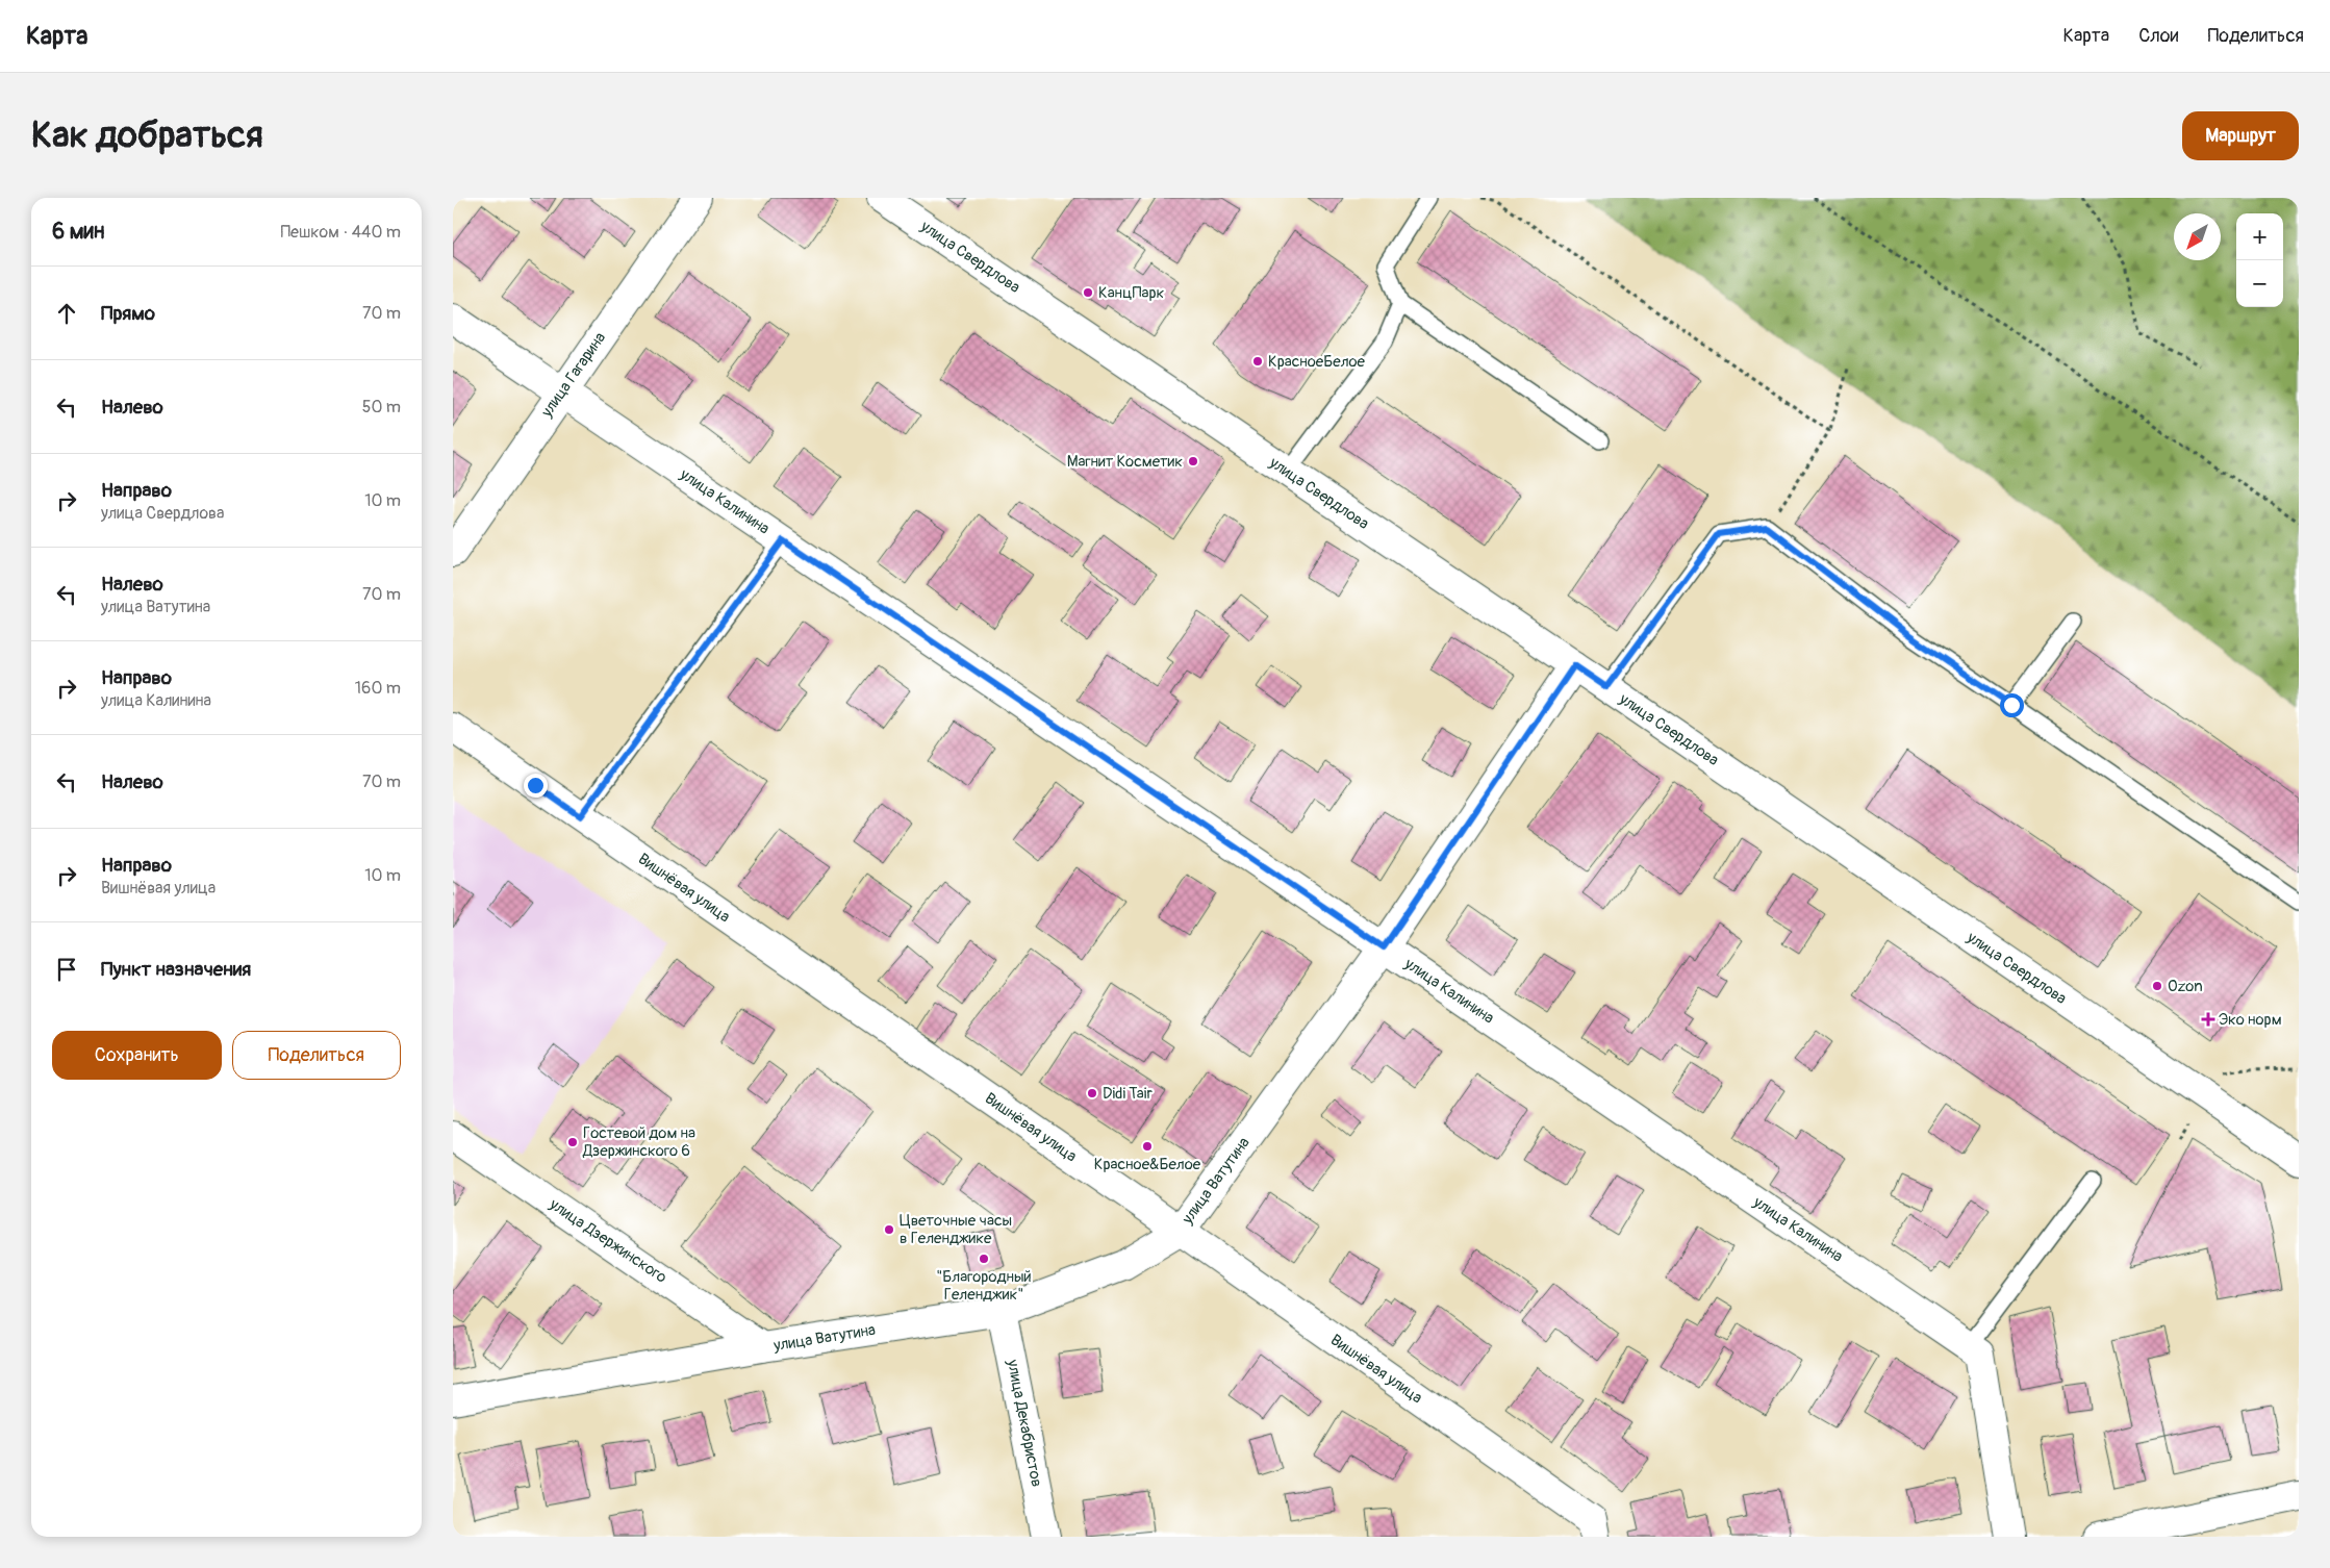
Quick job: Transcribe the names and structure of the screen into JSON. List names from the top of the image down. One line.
{"streets":{"street":["улица Свердлова","улица Гагарина","улица Калинина","Вишнёвая улица","улица Ватутина","улица Дзержинского","улица Декабристов"]},"crossings":[["улица Свердлова","улица Ватутина"],["улица Гагарина","улица Калинина"],["улица Калинина","улица Ватутина"],["Вишнёвая улица","улица Ватутина"],["улица Ватутина","улица Дзержинского"],["улица Ватутина","улица Декабристов"]],"places":{"other":["КанцПарк","КрасноеБелое","Магнит Косметик","Ozon","Didi Tair","Гостевой дом на Дзержинского 6","Красное&Белое","Цветочные часы в Геленджике","\"Благородный Геленджик\""],"health":["Эко норм"]},"north":"bottom left","page":{"header":"Карта","nav":["Карта","Слои","Поделиться"],"buttons":["Маршрут",["Сохранить","Поделиться"]],"title":"Как добраться","heading":["6 мин","Пешком · 440 m"],"map_buttons":["+","−"],"list":[["Прямо","70 m"],["Налево","50 m"],["Направо","улица Свердлова","10 m"],["Налево","улица Ватутина","70 m"],["Направо","улица Калинина","160 m"],["Налево","70 m"],["Направо","Вишнёвая улица","10 m"],"Пункт назначения"]}}
